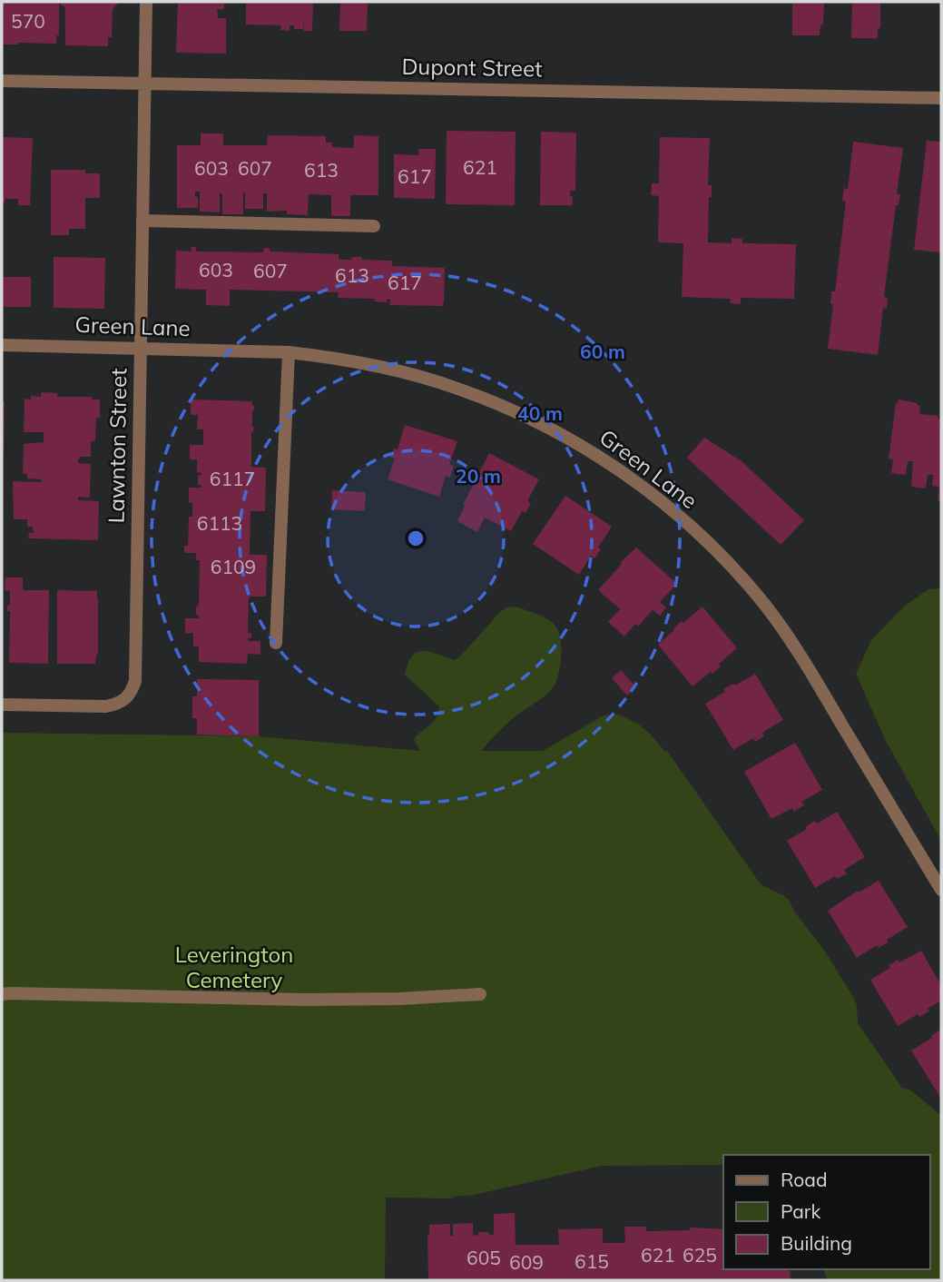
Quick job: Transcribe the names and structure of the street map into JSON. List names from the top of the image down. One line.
{"streets":{"street":["Dupont Street","Green Lane","Lawnton Street"]},"crossings":[["Dupont Street","Lawnton Street"],["Green Lane","Lawnton Street"]],"parks":["Leverington Cemetery"],"house_numbers":["570","621","603","607","613","617","603","607","613","617","6117","6113","6109","621","625","605","615","609"],"legend":["Road","Park","Building"],"rings":["60 m","40 m","20 m"]}
